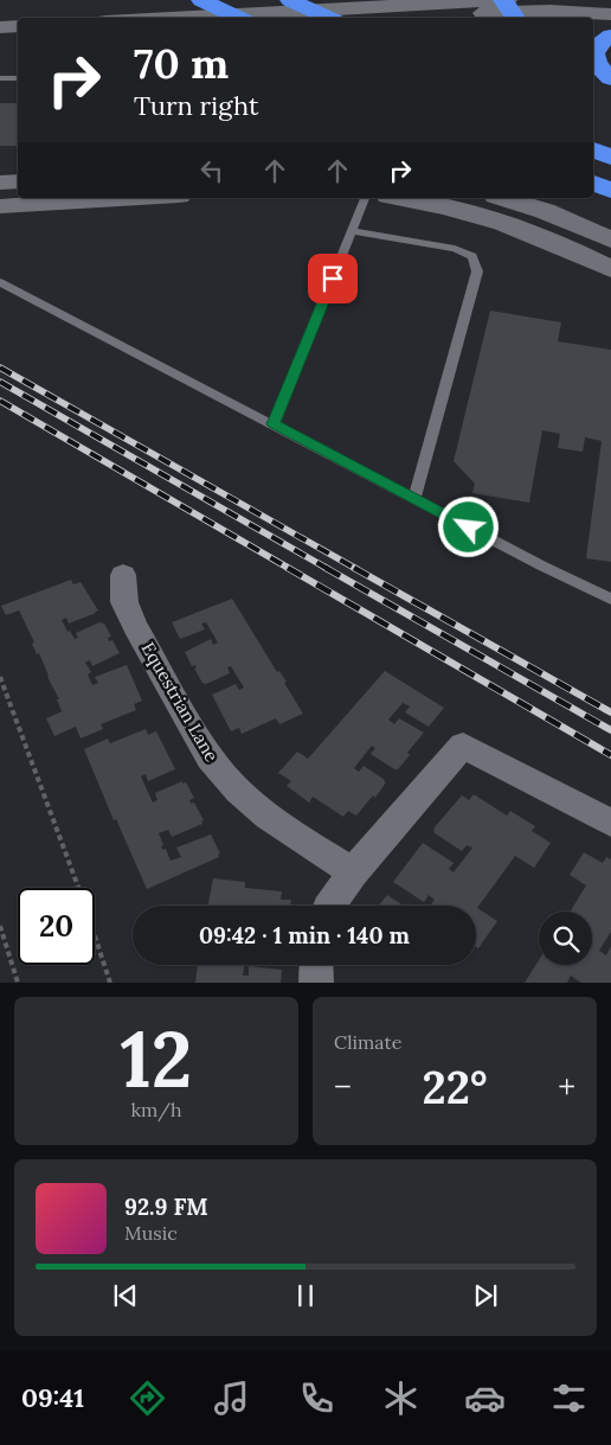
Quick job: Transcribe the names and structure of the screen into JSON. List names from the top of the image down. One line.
{"streets":{"street":["Equestrian Lane"]},"page":{"turn":["70 m","Turn right"],"limit":"20","trip":"09:42 · 1 min · 140 m","tile":[["12","km/h"],"Climate"],"heat":["−","22°","+"],"song":["92.9 FM","Music"],"tabs":"09:41"}}
